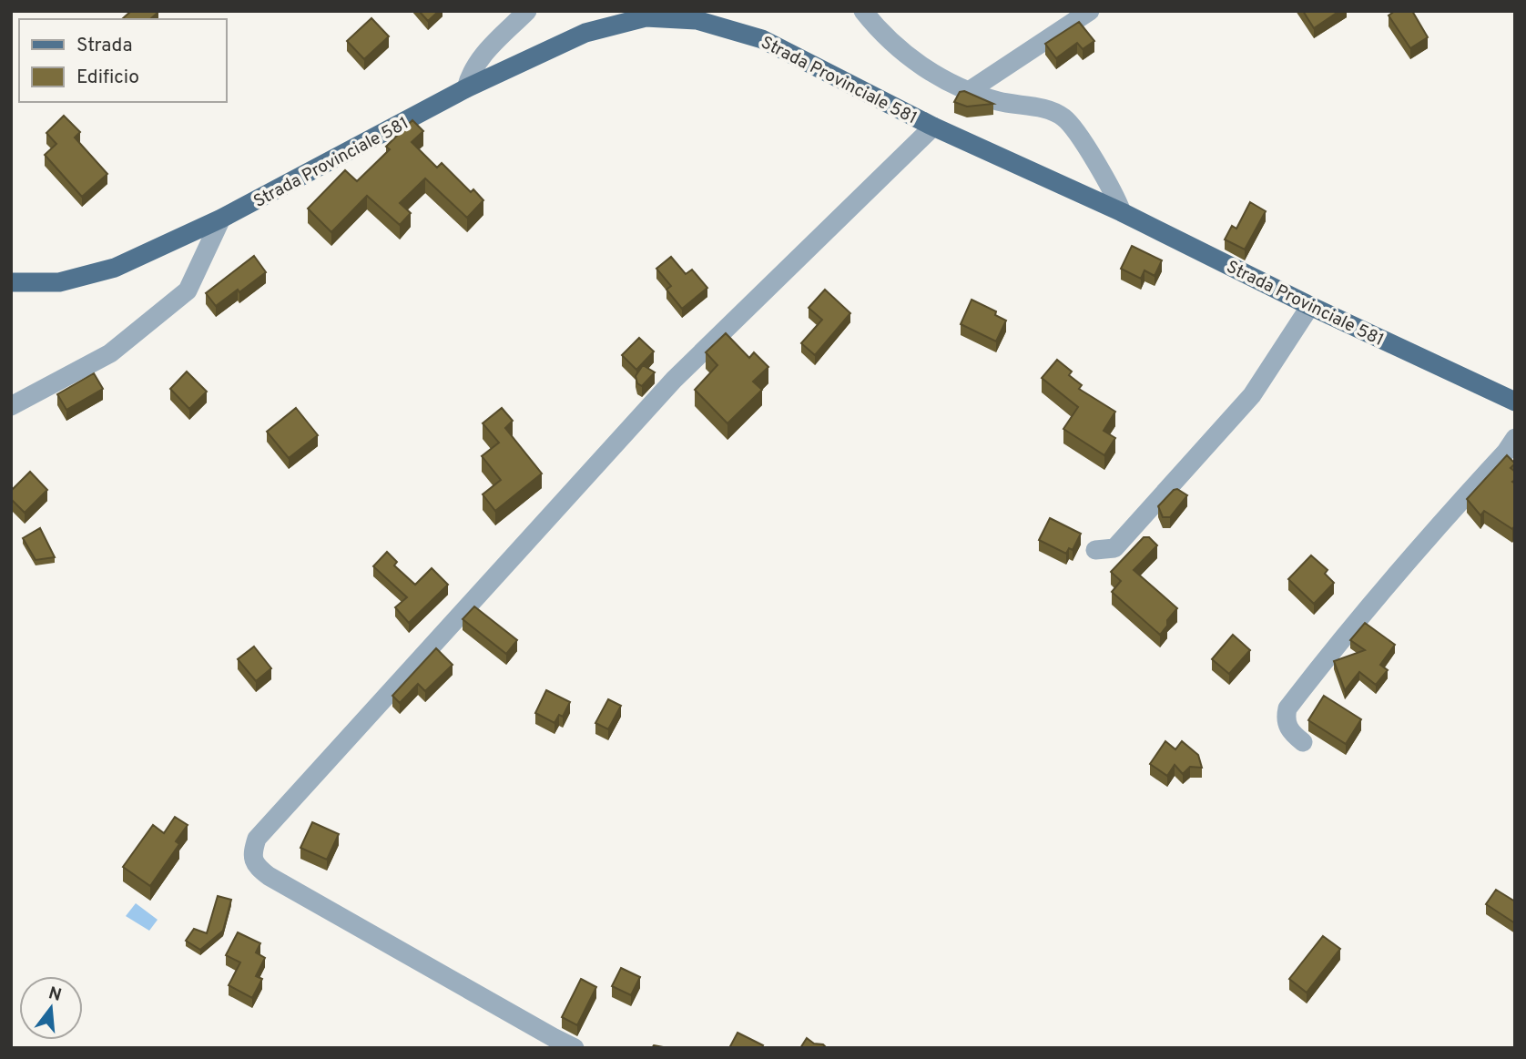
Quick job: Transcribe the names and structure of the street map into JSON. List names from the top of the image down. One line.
{"streets":{"main road":["Strada Provinciale 581"]},"legend":["Strada","Edificio"],"north":"top"}
